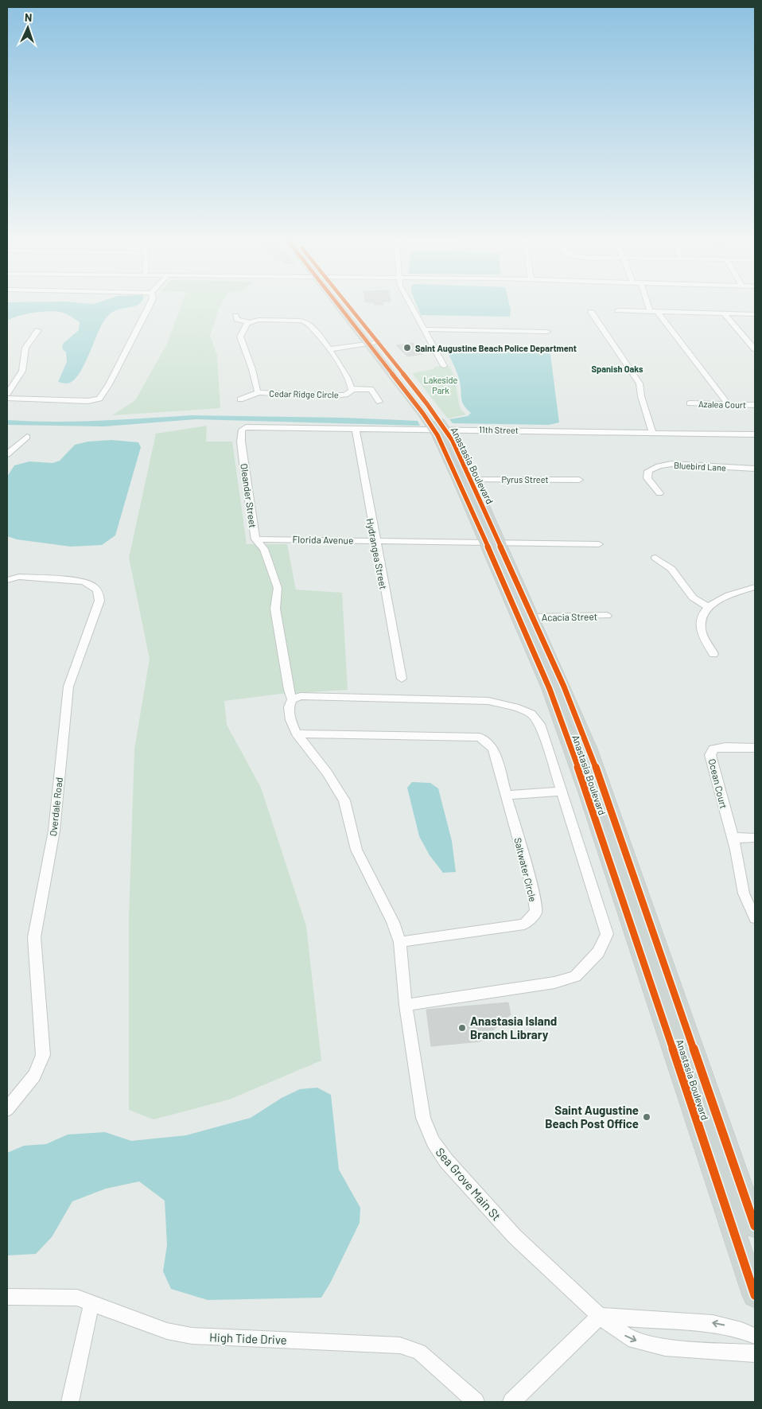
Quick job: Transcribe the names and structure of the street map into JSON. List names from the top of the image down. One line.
{"streets":{"main road":["Anastasia Boulevard"],"street":["Cedar Ridge Circle","Azalea Court","11th Street","Bluebird Lane","Pyrus Street","Oleander Street","Florida Avenue","Hydrangea Street","Acacia Street","Ocean Court","Overdale Road","Saltwater Circle","Sea Grove Main St","High Tide Drive"]},"crossings":[["11th Street","Anastasia Boulevard"],["11th Street","Oleander Street"],["11th Street","Hydrangea Street"],["Anastasia Boulevard","Pyrus Street"],["Anastasia Boulevard","Florida Avenue"],["Anastasia Boulevard","Acacia Street"],["Oleander Street","Florida Avenue"],["Florida Avenue","Hydrangea Street"],["Saltwater Circle","Sea Grove Main St"]],"districts":["Spanish Oaks"],"parks":["Lakeside Park"],"places":["Saint Augustine Beach Police Department","Anastasia Island Branch Library","Saint Augustine Beach Post Office"],"north":"top"}
